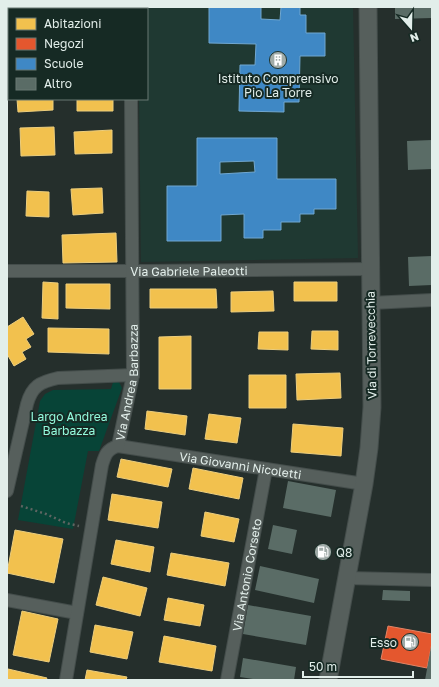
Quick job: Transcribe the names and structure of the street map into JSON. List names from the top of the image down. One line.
{"streets":{"main road":["Via di Torrevecchia"],"street":["Via Gabriele Paleotti","Via Andrea Barbazza","Via Giovanni Nicoletti","Via Antonio Corseto"]},"crossings":[["Via Gabriele Paleotti","Via di Torrevecchia"],["Via Gabriele Paleotti","Via Andrea Barbazza"],["Via di Torrevecchia","Via Giovanni Nicoletti"],["Via Andrea Barbazza","Via Giovanni Nicoletti"],["Via Giovanni Nicoletti","Via Antonio Corseto"]],"parks":["Largo Andrea Barbazza"],"places":{"building":["Istituto Comprensivo Pio La Torre"],"fuel station":["Q8","Esso"]},"legend":["Abitazioni","Negozi","Scuole","Altro"],"scale_bar":"50 m","north":"bottom"}
